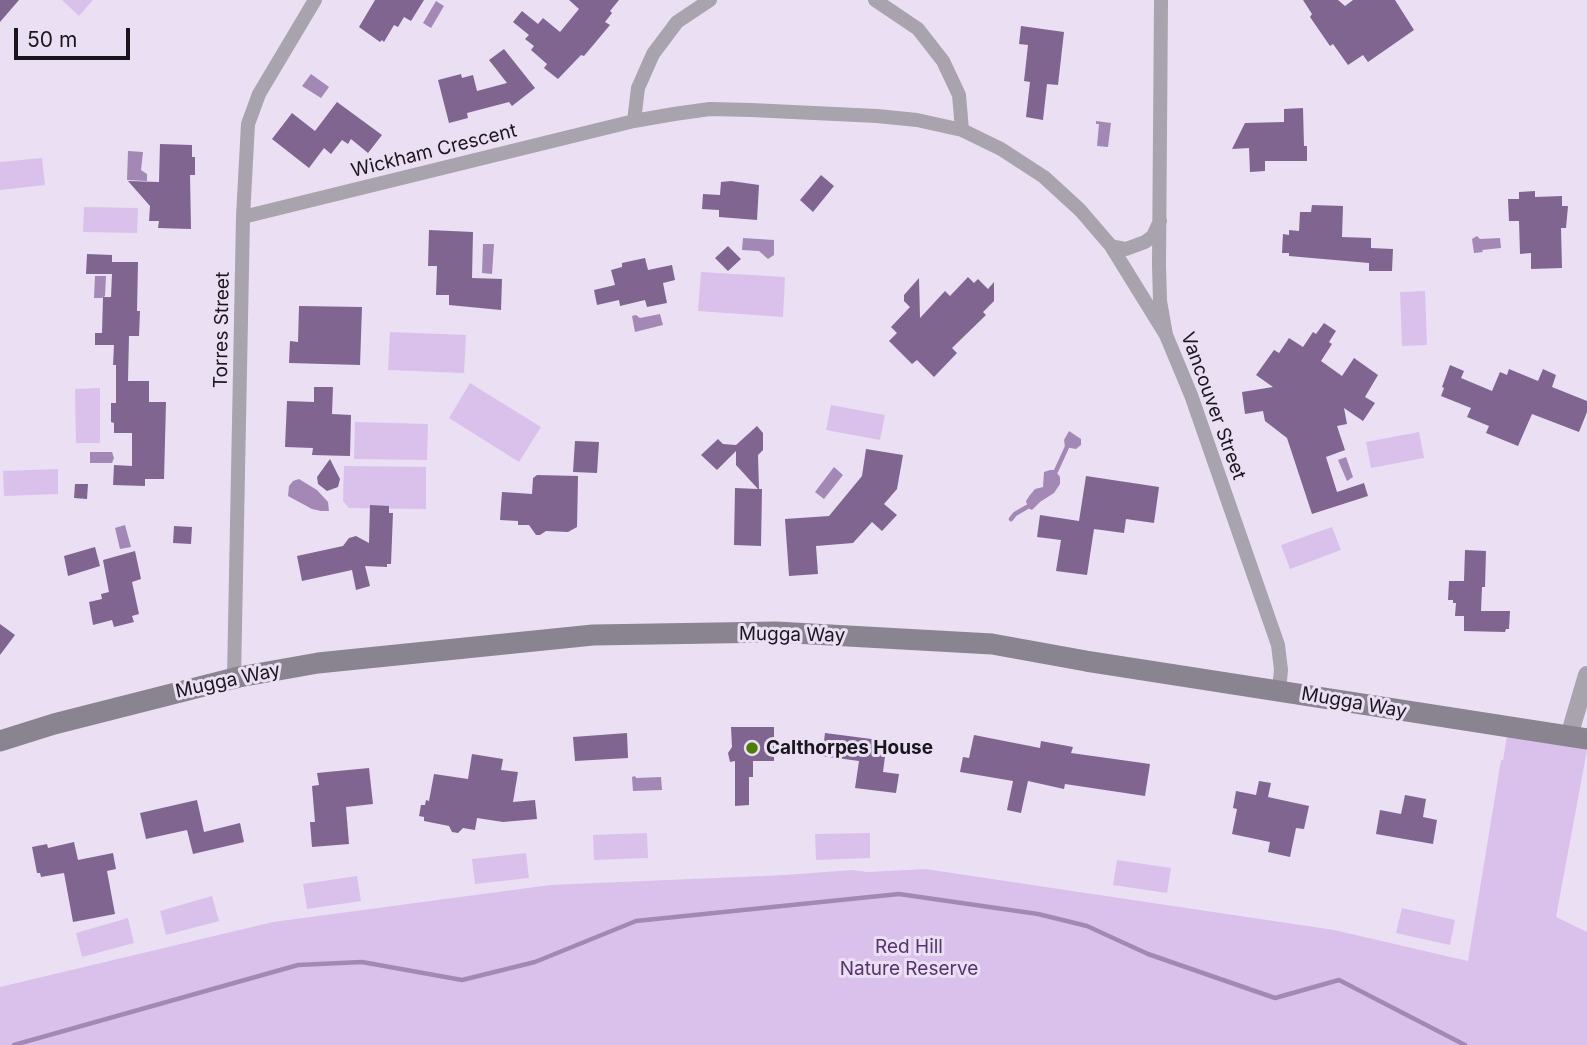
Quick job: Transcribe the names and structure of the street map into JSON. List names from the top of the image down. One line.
{"streets":{"main road":["Mugga Way"],"street":["Wickham Crescent","Torres Street","Vancouver Street"]},"crossings":[["Wickham Crescent","Torres Street"],["Wickham Crescent","Vancouver Street"],["Torres Street","Mugga Way"],["Vancouver Street","Mugga Way"]],"parks":["Red Hill Nature Reserve"],"places":["Calthorpes House"],"scale_bar":"50 m"}
